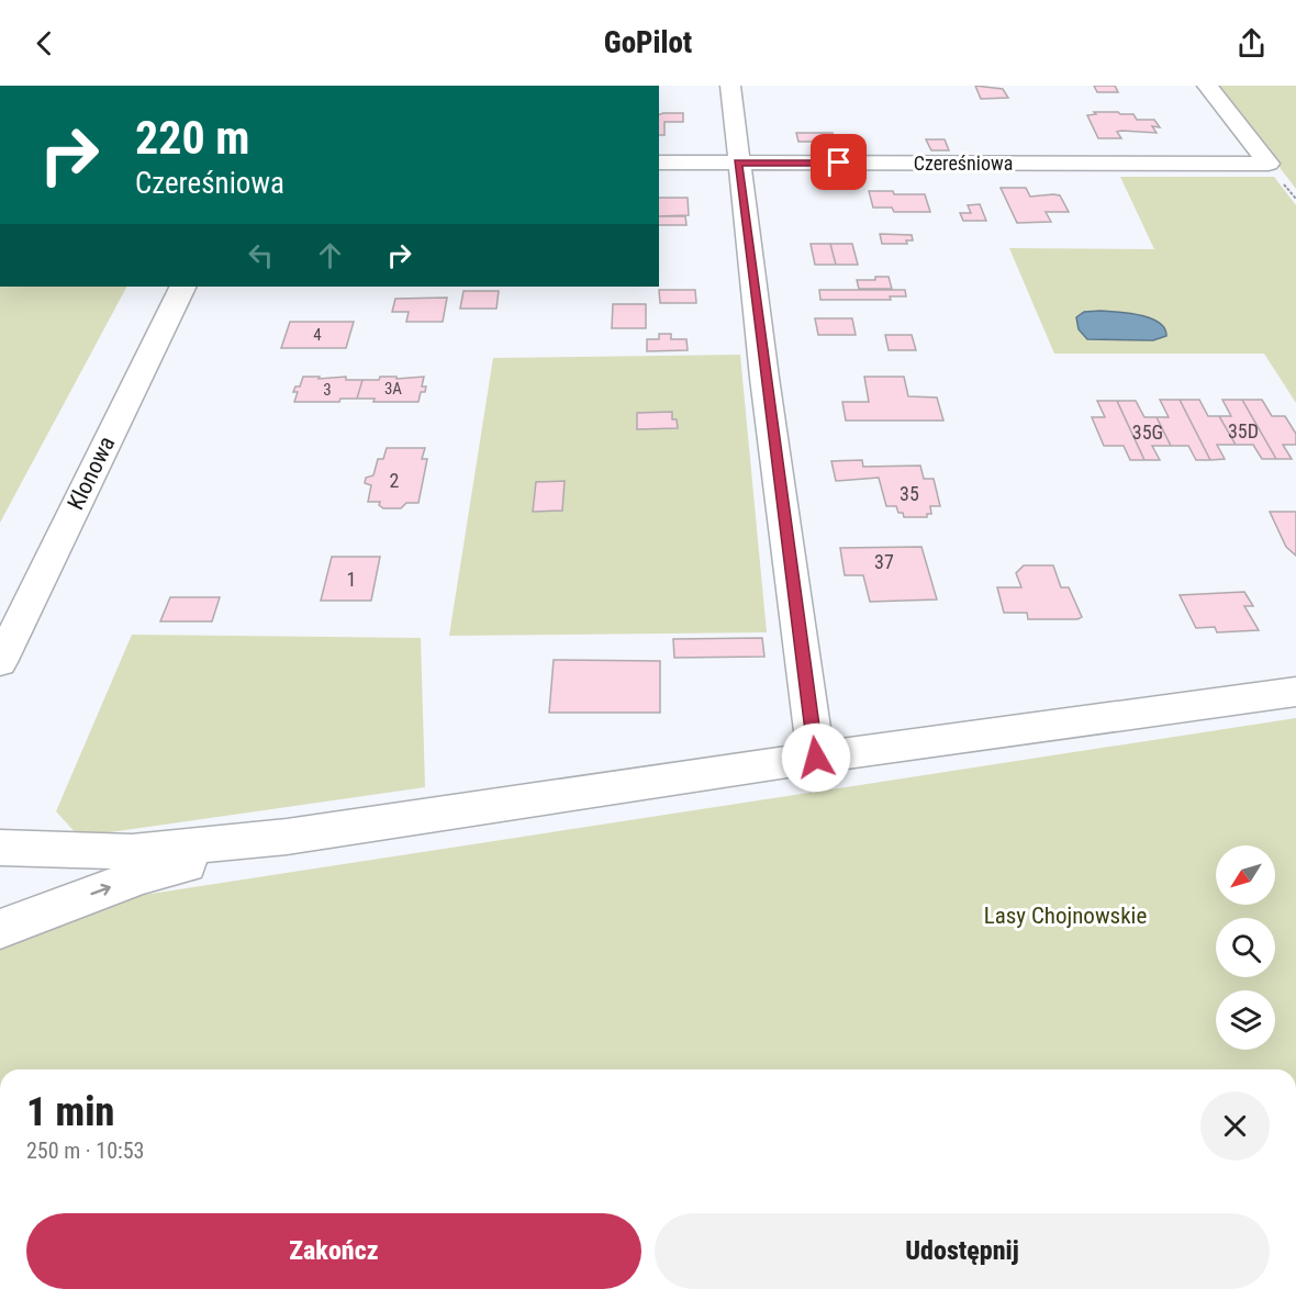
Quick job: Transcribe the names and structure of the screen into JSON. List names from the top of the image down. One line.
{"streets":{"street":["Czereśniowa","Klonowa"]},"parks":["Lasy Chojnowskie"],"house_numbers":["4","3A","3","35D","35G","2","35","37","1"],"north":"bottom left","page":{"header":"GoPilot","turn":["220 m","Czereśniowa"],"heading":["1 min","250 m · 10:53"],"buttons":["Zakończ","Udostępnij"]}}
